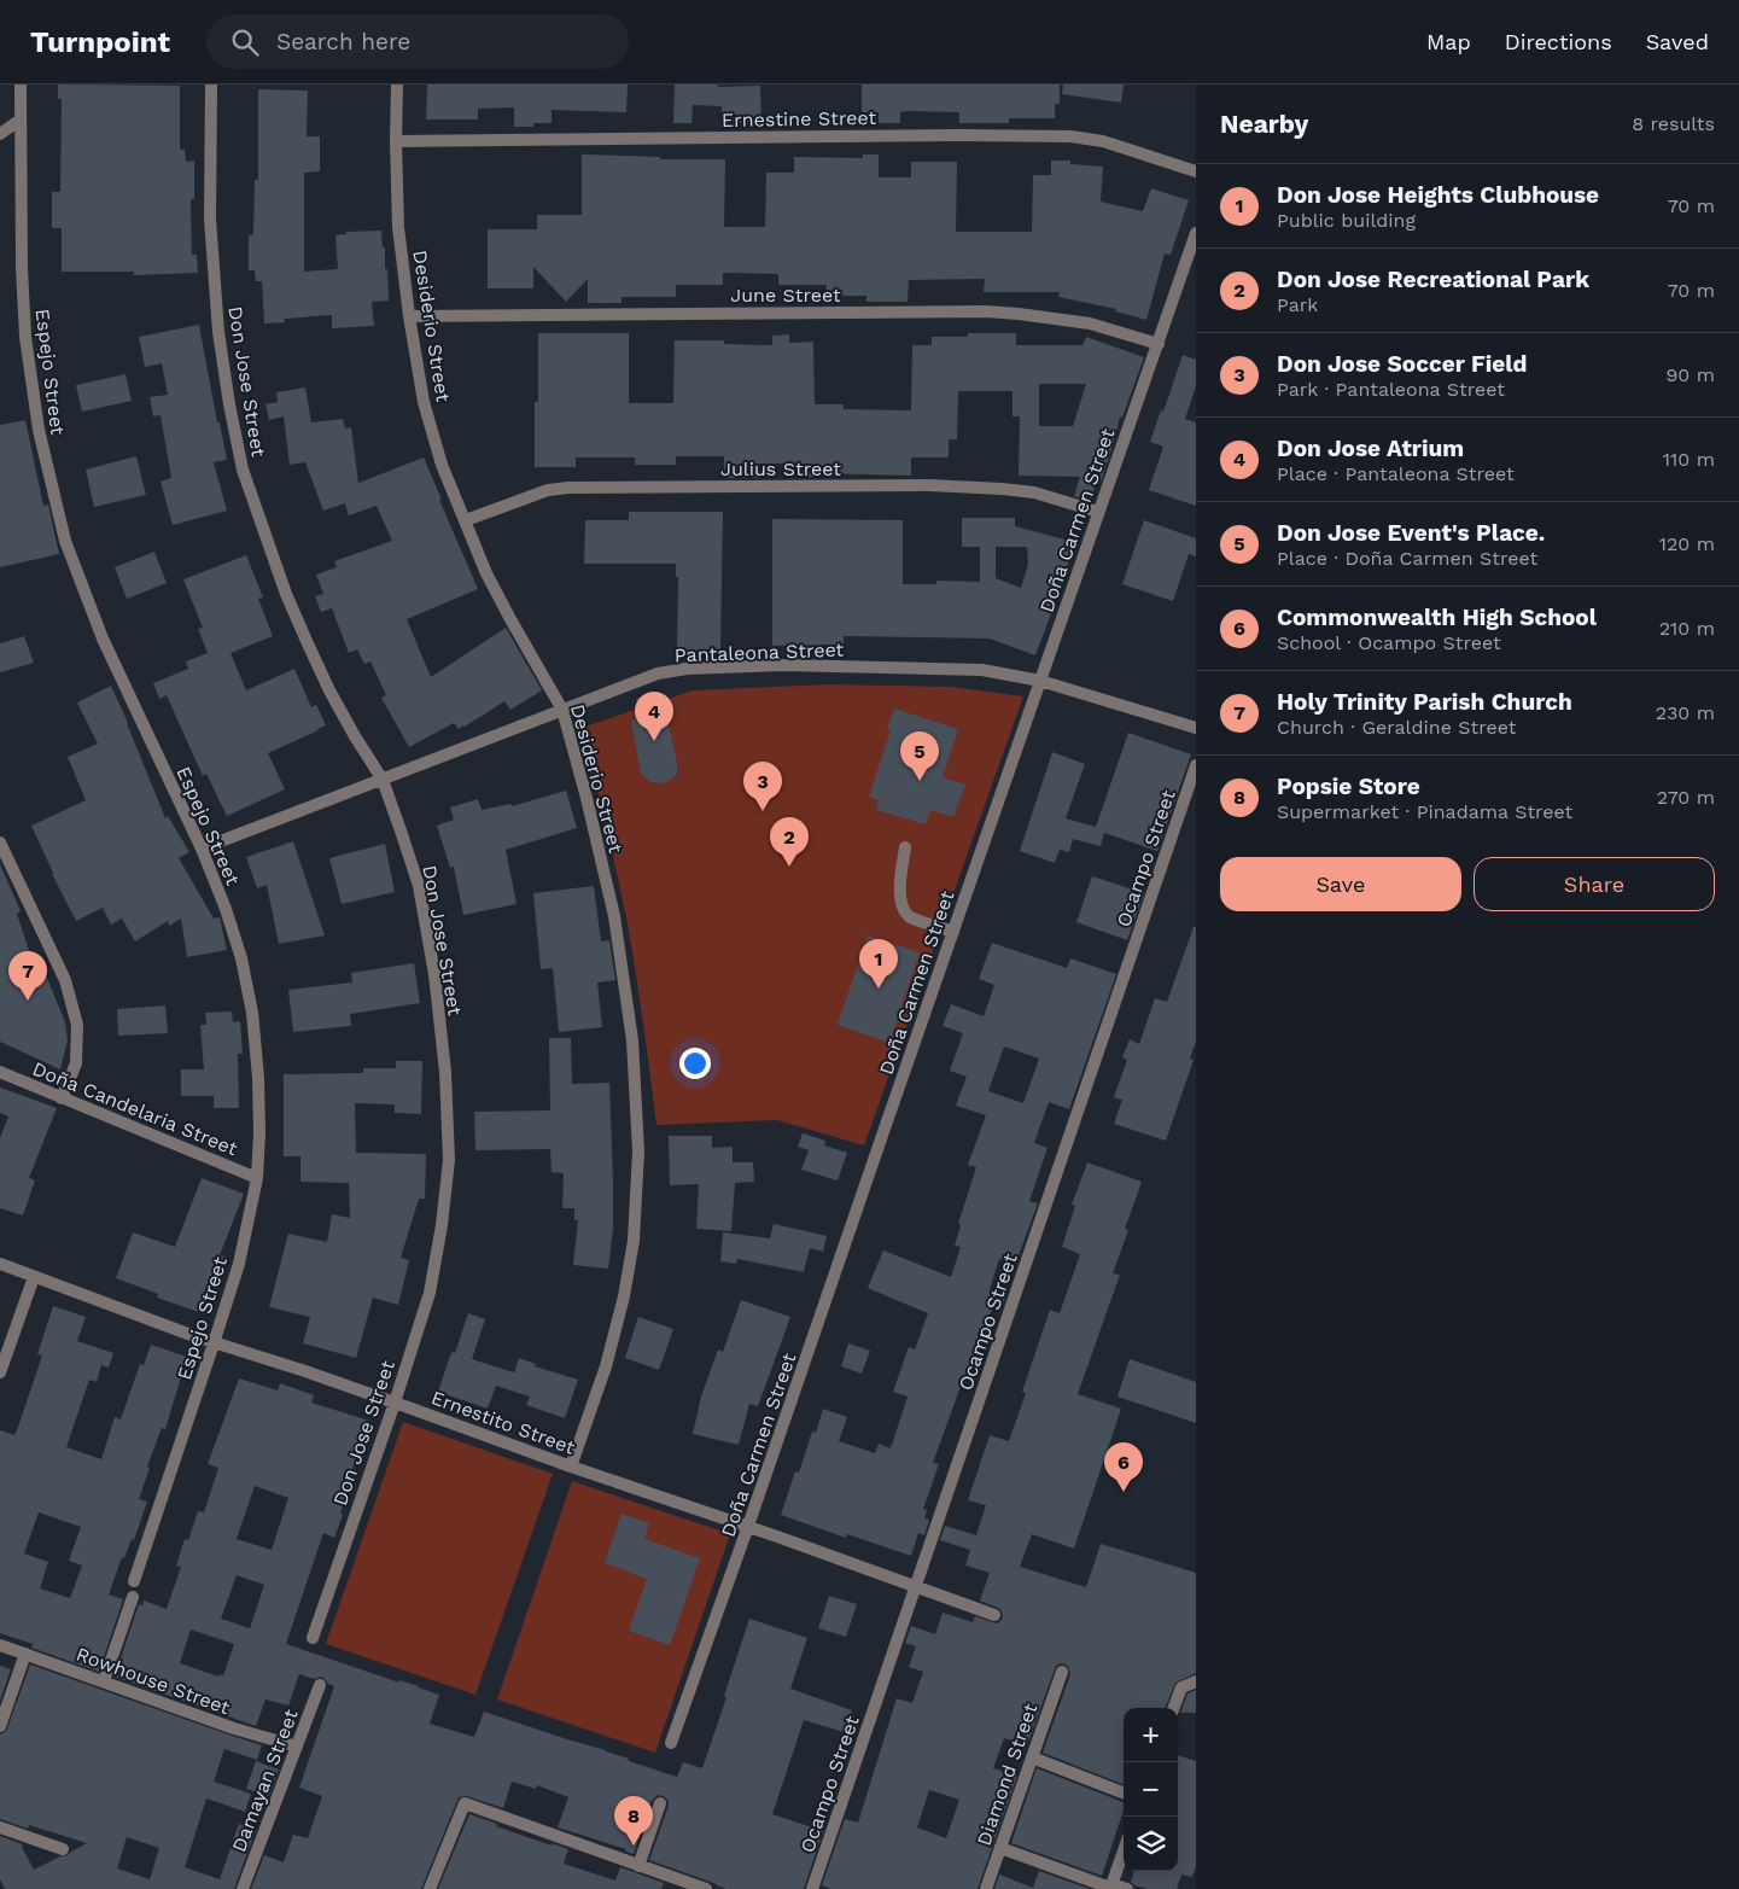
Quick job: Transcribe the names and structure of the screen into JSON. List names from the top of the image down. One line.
{"streets":{"street":["Ernestine Street","June Street","Desiderio Street","Espejo Street","Don Jose Street","Julius Street","Doña Carmen Street","Pantaleona Street","Ocampo Street","Doña Candelaria Street","Ernestito Street","Rowhouse Street","Diamond Street","Damayan Street"]},"crossings":[["Ernestine Street","Desiderio Street"],["June Street","Desiderio Street"],["June Street","Doña Carmen Street"],["Desiderio Street","Julius Street"],["Desiderio Street","Pantaleona Street"],["Desiderio Street","Ernestito Street"],["Espejo Street","Pantaleona Street"],["Espejo Street","Doña Candelaria Street"],["Espejo Street","Ernestito Street"],["Don Jose Street","Pantaleona Street"],["Don Jose Street","Ernestito Street"],["Julius Street","Doña Carmen Street"],["Doña Carmen Street","Pantaleona Street"],["Doña Carmen Street","Ernestito Street"],["Ocampo Street","Ernestito Street"],["Rowhouse Street","Damayan Street"]],"page":{"header":"Turnpoint","search":"Search here","nav":["Map","Directions","Saved"],"heading":["Nearby","8 results"],"list":[{"mark":"1","name":"Don Jose Heights Clubhouse","note":"Public building","value":"70 m"},{"mark":"2","name":"Don Jose Recreational Park","note":"Park","value":"70 m"},{"mark":"3","name":"Don Jose Soccer Field","note":"Park · Pantaleona Street","value":"90 m"},{"mark":"4","name":"Don Jose Atrium","note":"Place · Pantaleona Street","value":"110 m"},{"mark":"5","name":"Don Jose Event's Place.","note":"Place · Doña Carmen Street","value":"120 m"},{"mark":"6","name":"Commonwealth High School","note":"School · Ocampo Street","value":"210 m"},{"mark":"7","name":"Holy Trinity Parish Church","note":"Church · Geraldine Street","value":"230 m"},{"mark":"8","name":"Popsie Store","note":"Supermarket · Pinadama Street","value":"270 m"}],"pins":["4","5","3","2","1","7","6","8"],"buttons":["Save","Share"],"map_buttons":["+","−"]}}
